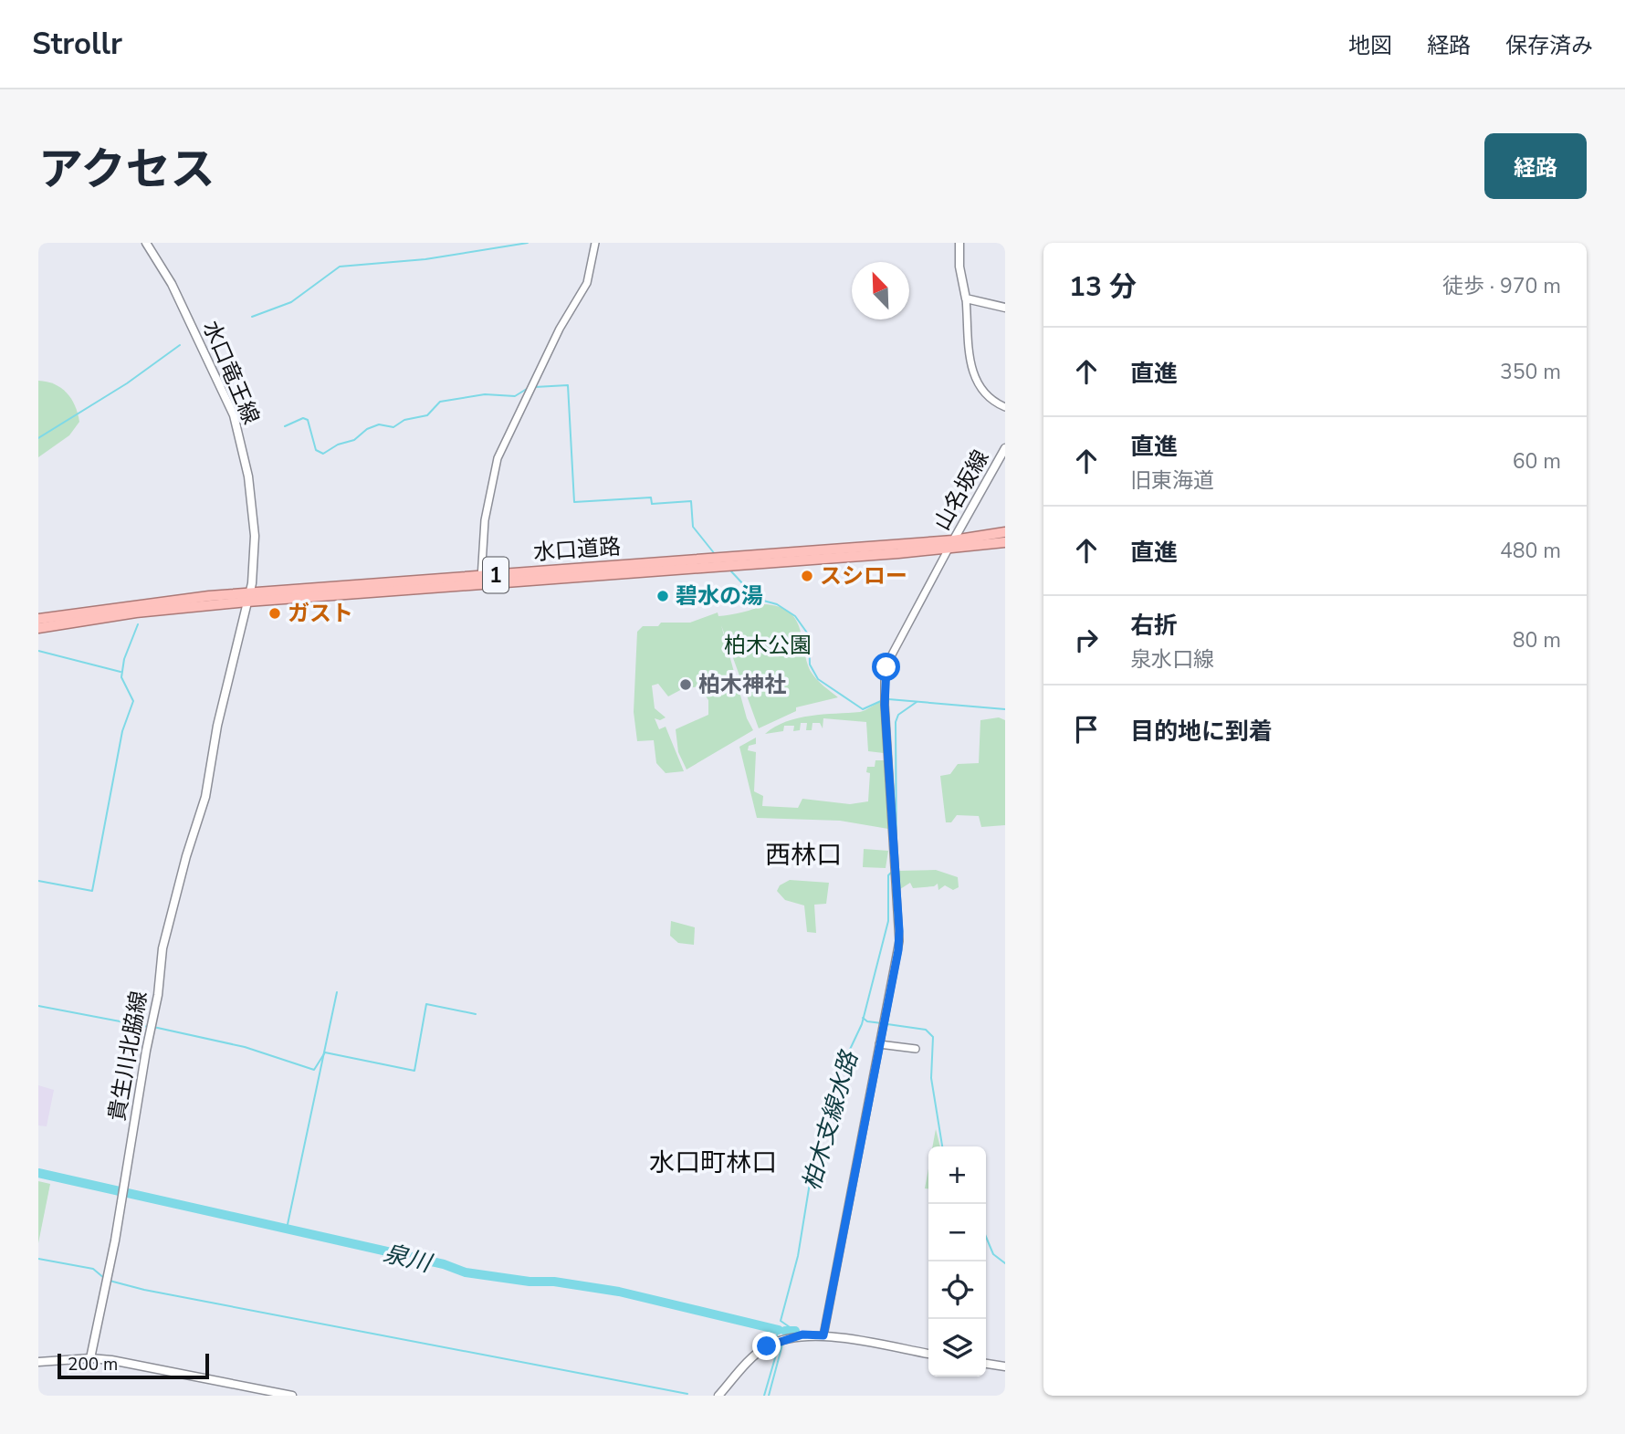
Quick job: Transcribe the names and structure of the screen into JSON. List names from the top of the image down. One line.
{"streets":{"highway":["水口道路","1"],"main road":["水口竜王線","山名坂線","貴生川北脇線"]},"crossings":[["水口竜王線","水口道路"],["水口竜王線","貴生川北脇線"],["山名坂線","水口道路"],["水口道路","貴生川北脇線"]],"districts":["西林口","水口町林口"],"water":["柏木支線水路","泉川"],"parks":["柏木公園"],"places":["スシロー","碧水の湯","ガスト","柏木神社"],"scale_bar":"200 m","north":"top left","page":{"header":"Strollr","nav":["地図","経路","保存済み"],"title":"アクセス","buttons":"経路","heading":["13 分","徒歩 · 970 m"],"list":[["直進","350 m"],["直進","旧東海道","60 m"],["直進","480 m"],["右折","泉水口線","80 m"],"目的地に到着"],"map_buttons":["+","−"],"scale":"200 m"}}
